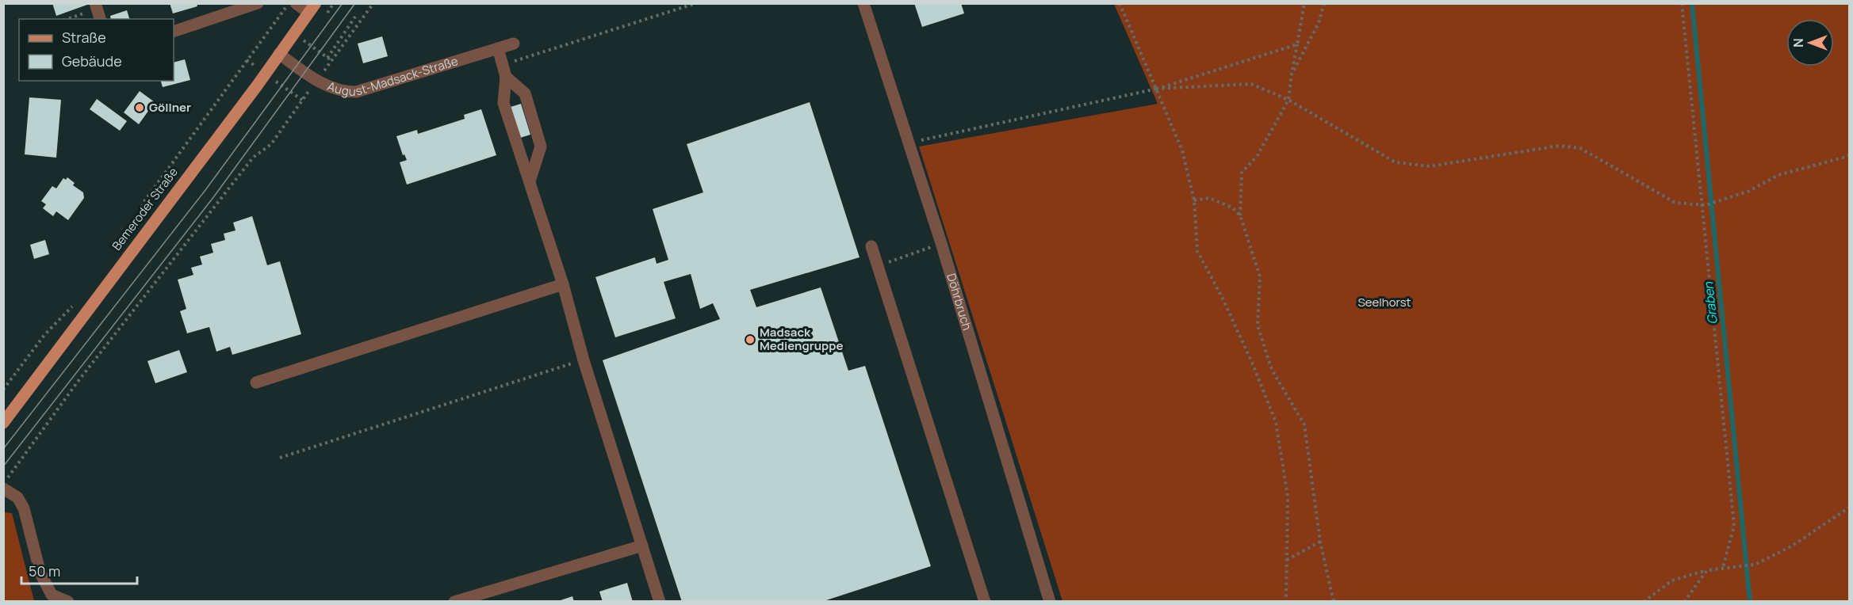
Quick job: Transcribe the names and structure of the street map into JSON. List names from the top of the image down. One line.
{"streets":{"main road":["Bemeroder Straße"],"street":["August-Madsack-Straße","Döhrbruch"]},"crossings":[["August-Madsack-Straße","Bemeroder Straße"]],"water":["Graben"],"parks":["Seelhorst"],"places":["Göllner","Madsack Mediengruppe"],"legend":["Straße","Gebäude"],"scale_bar":"50 m","north":"left"}
